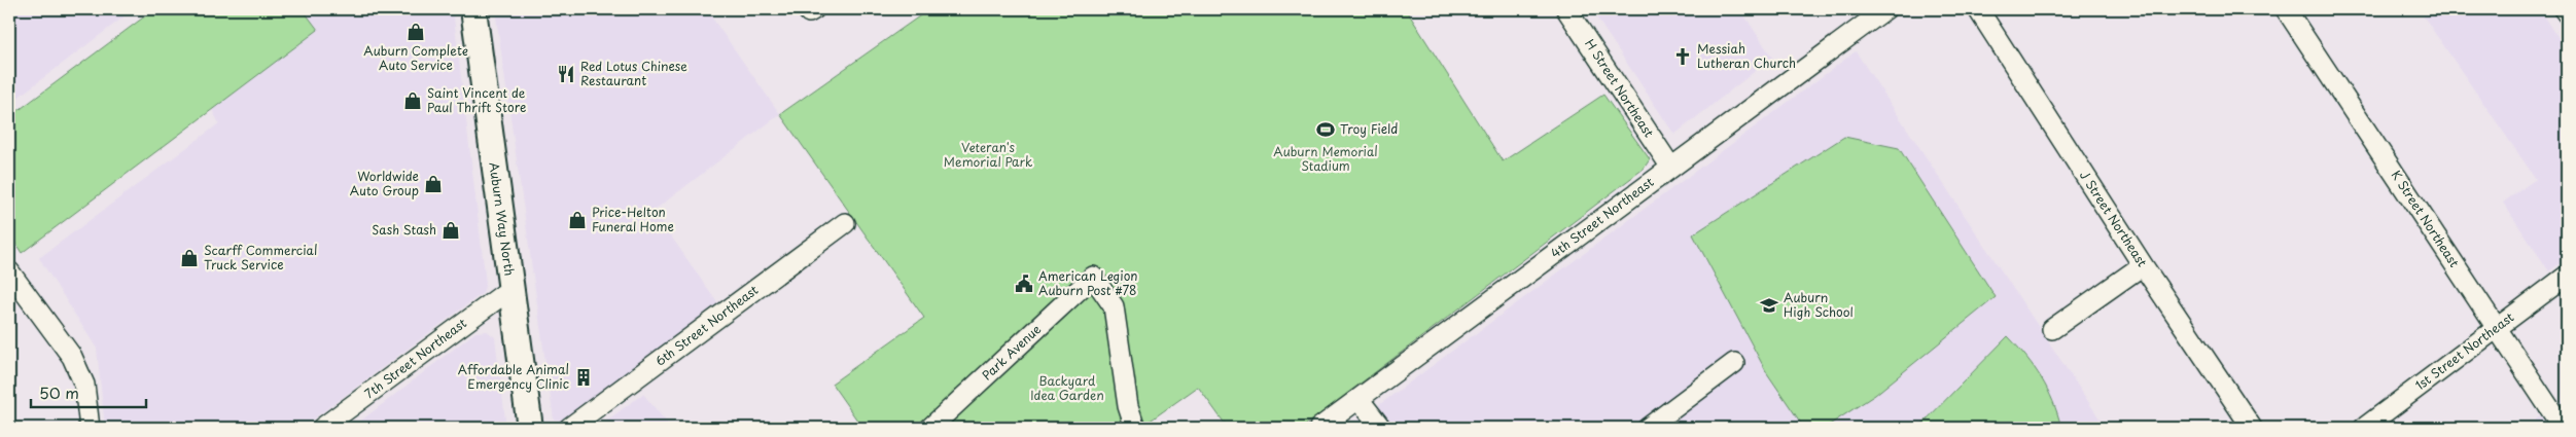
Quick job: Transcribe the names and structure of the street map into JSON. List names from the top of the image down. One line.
{"streets":{"main road":["Auburn Way North"],"street":["H Street Northeast","4th Street Northeast","J Street Northeast","K Street Northeast","6th Street Northeast","1st Street Northeast","Park Avenue","7th Street Northeast"]},"crossings":[["H Street Northeast","4th Street Northeast"],["Auburn Way North","7th Street Northeast"],["K Street Northeast","1st Street Northeast"]],"parks":["Veteran's Memorial Park","Auburn Memorial Stadium","Backyard Idea Garden"],"places":{"shop":["Auburn Complete Auto Service","Saint Vincent de Paul Thrift Store","Worldwide Auto Group","Price-Helton Funeral Home","Sash Stash","Scarff Commercial Truck Service"],"church":["Messiah Lutheran Church"],"restaurant":["Red Lotus Chinese Restaurant"],"sports":["Troy Field"],"public building":["American Legion Auburn Post #78"],"school or university":["Auburn High School"],"building":["Affordable Animal Emergency Clinic"]},"scale_bar":"50 m"}
